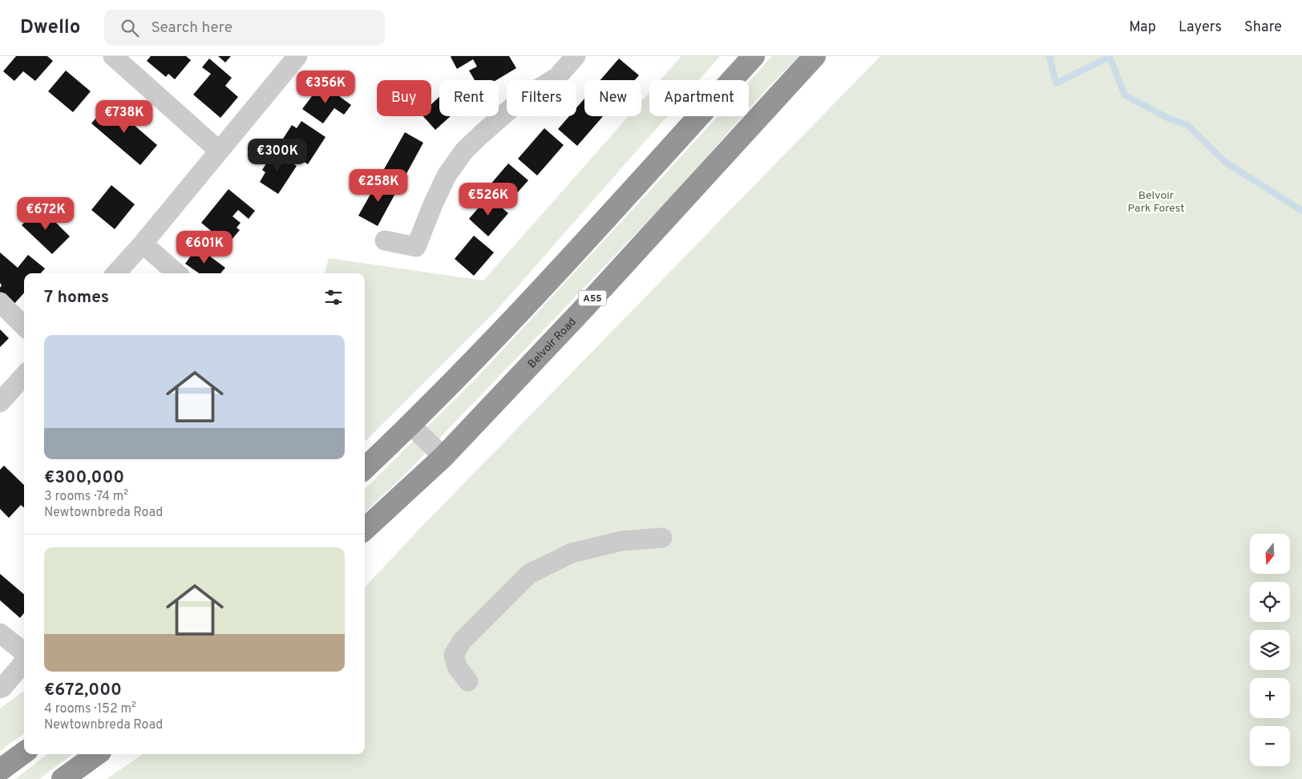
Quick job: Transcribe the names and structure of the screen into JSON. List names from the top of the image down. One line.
{"streets":{"highway":["A55","Belvoir Road"]},"parks":["Belvoir Park Forest"],"north":"bottom","page":{"header":"Dwello","search":"Search here","nav":["Map","Layers","Share"],"price":["€356K","€738K","€300K","€258K","€526K","€672K","€601K"],"chip":["Buy","Rent","Filters","New","Apartment"],"heading":"7 homes","list":[{"name":"€300,000","note":"3 rooms · 74 m² · Newtownbreda Road"},{"name":"€672,000","note":"4 rooms · 152 m² · Newtownbreda Road"}],"map_buttons":["+","−"]}}
